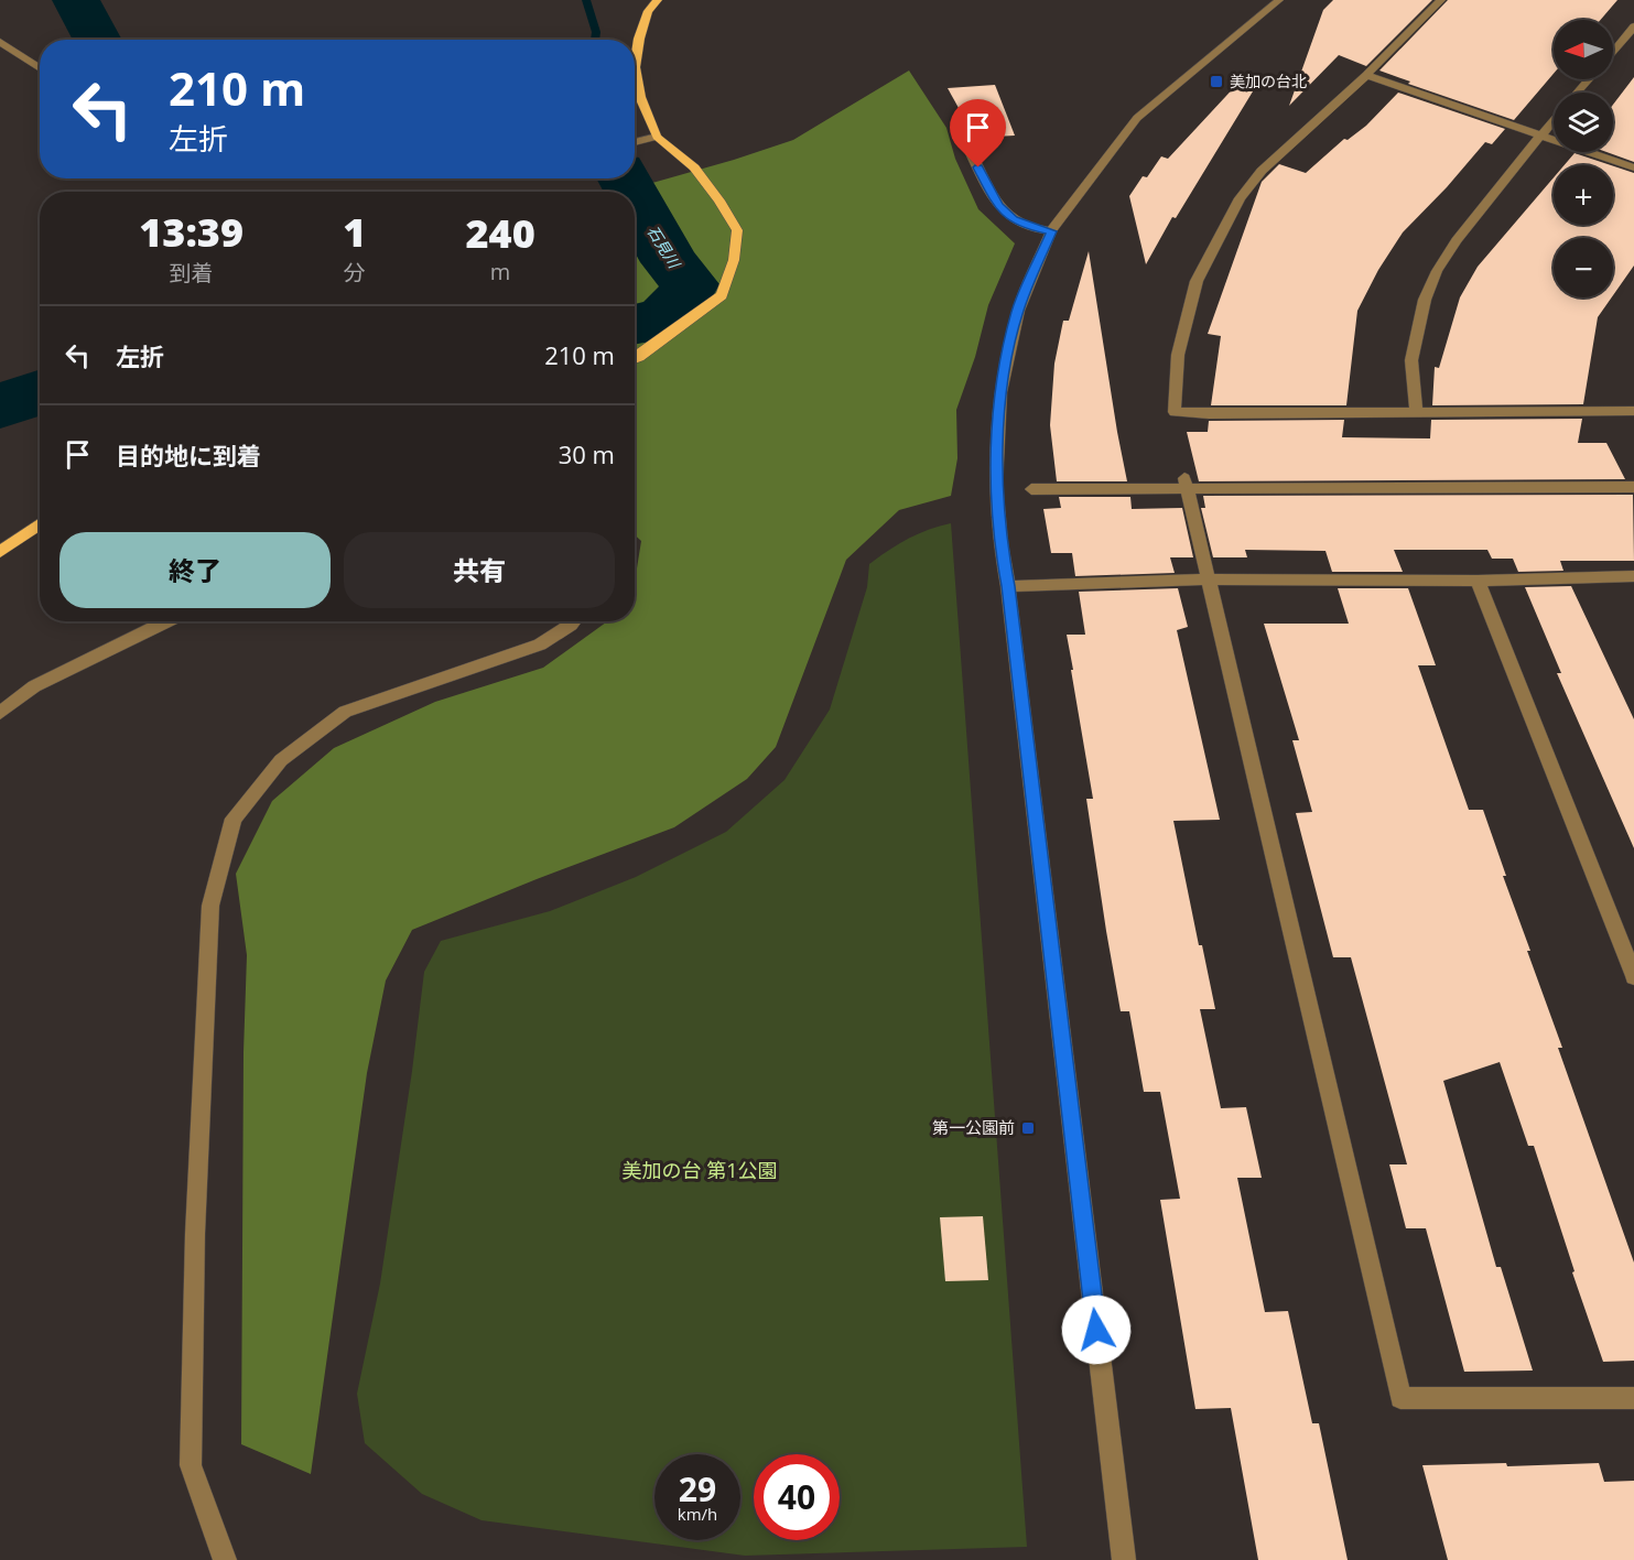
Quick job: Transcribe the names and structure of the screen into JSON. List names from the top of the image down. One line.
{"water":["石見川"],"parks":["美加の台 第1公園"],"places":{"transit":["美加の台北","第一公園前"]},"north":"left","page":{"map_buttons":["+","−"],"turn":["210 m","左折"],"eta":["13:39","到着","1","分","240","m"],"list":[{"name":"左折","value":"210 m"},{"name":"目的地に到着","value":"30 m"}],"buttons":["終了","共有"],"speed":"29 km/h","limit":"40"}}
